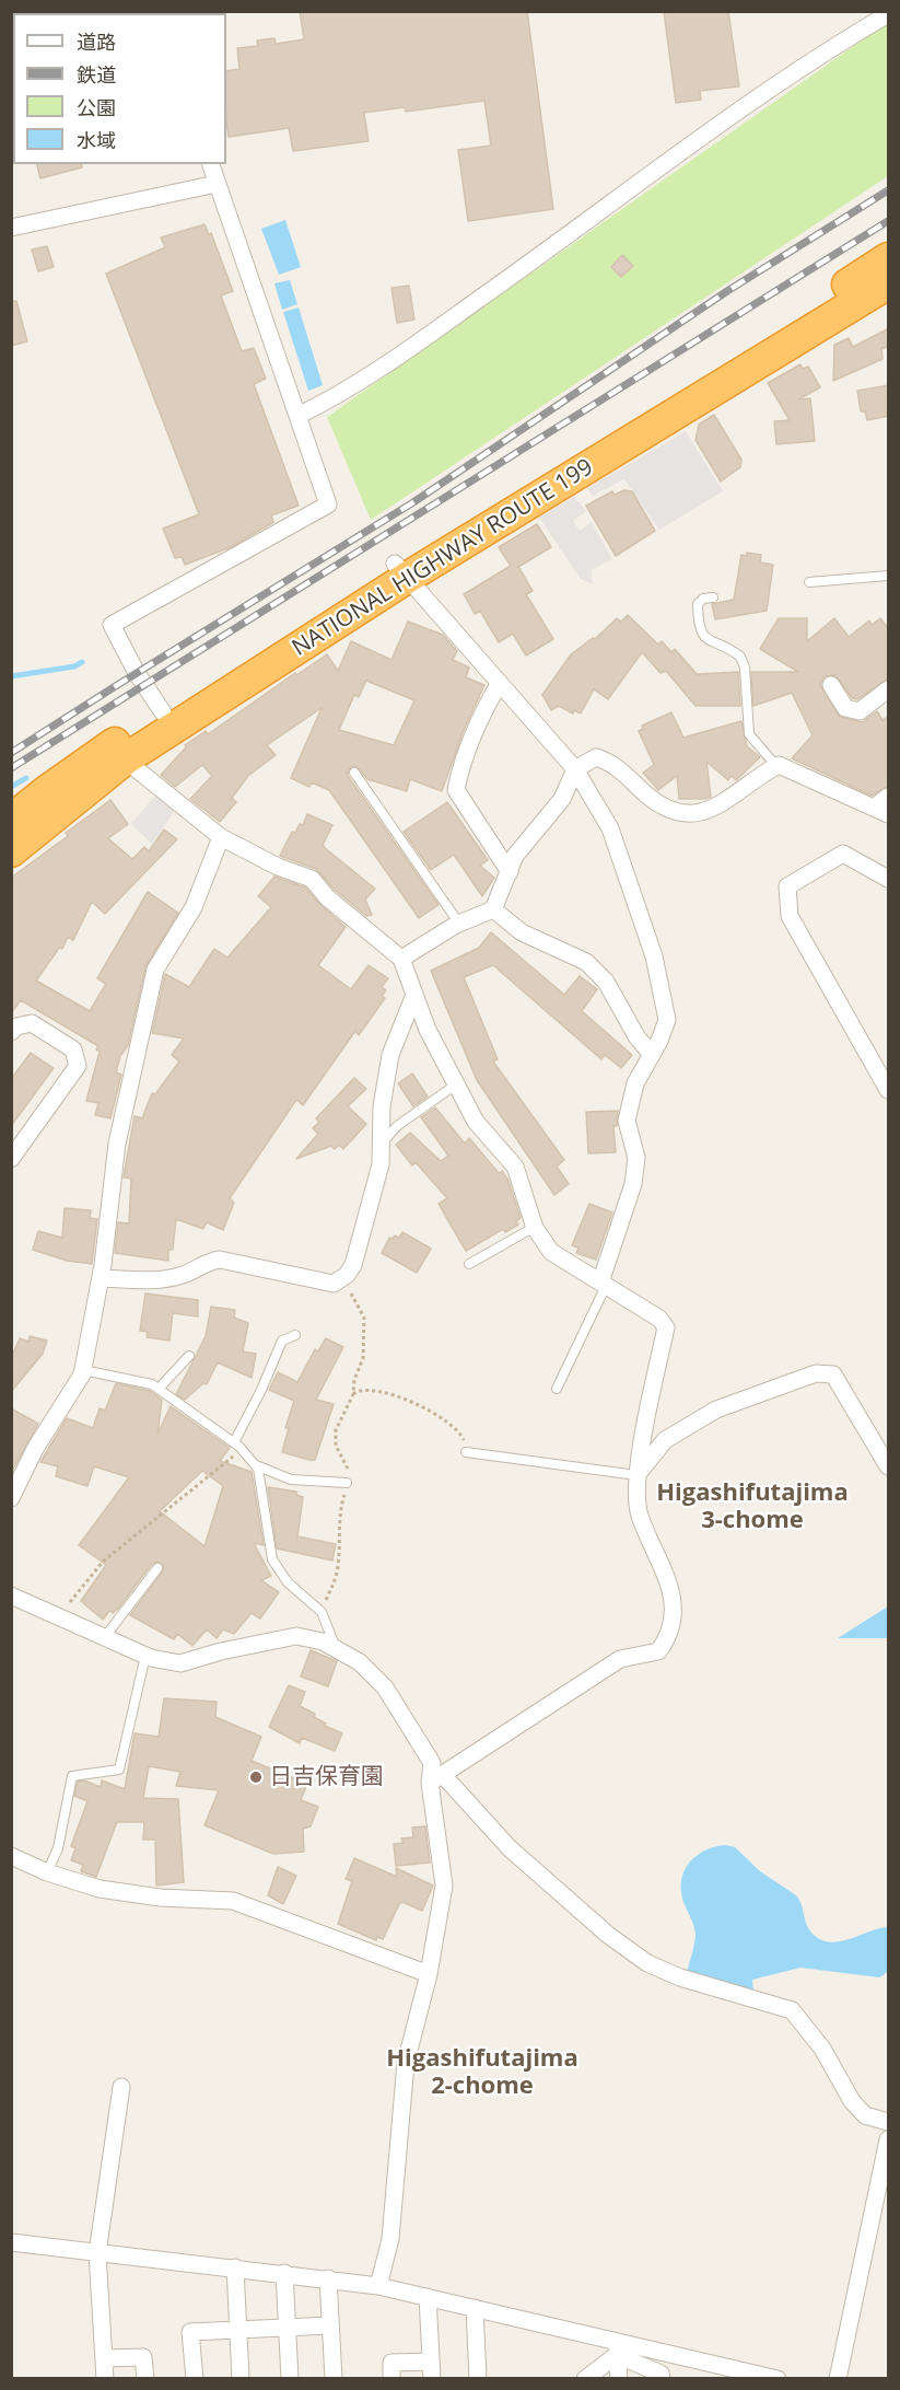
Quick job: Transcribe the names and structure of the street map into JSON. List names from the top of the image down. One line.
{"streets":{"highway":["NATIONAL HIGHWAY ROUTE 199"]},"districts":["Higashifutajima 3-chome","Higashifutajima 2-chome"],"places":["日吉保育園"],"legend":["道路","鉄道","公園","水域"]}
